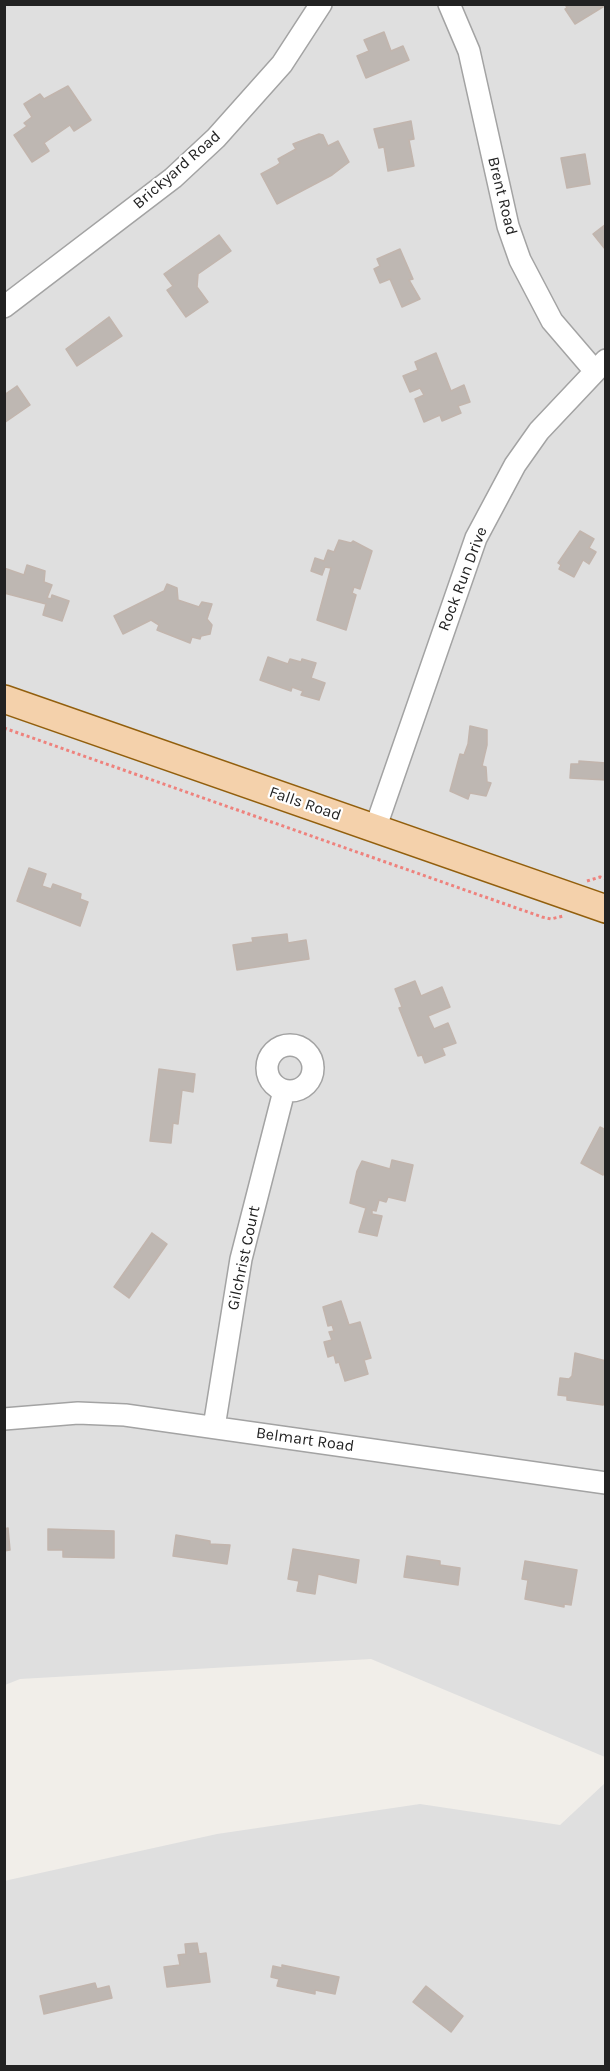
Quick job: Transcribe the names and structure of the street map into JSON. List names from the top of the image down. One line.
{"streets":{"main road":["Falls Road"],"street":["Brickyard Road","Brent Road","Rock Run Drive","Gilchrist Court","Belmart Road"]},"crossings":[["Brent Road","Rock Run Drive"],["Rock Run Drive","Falls Road"],["Gilchrist Court","Belmart Road"]]}
